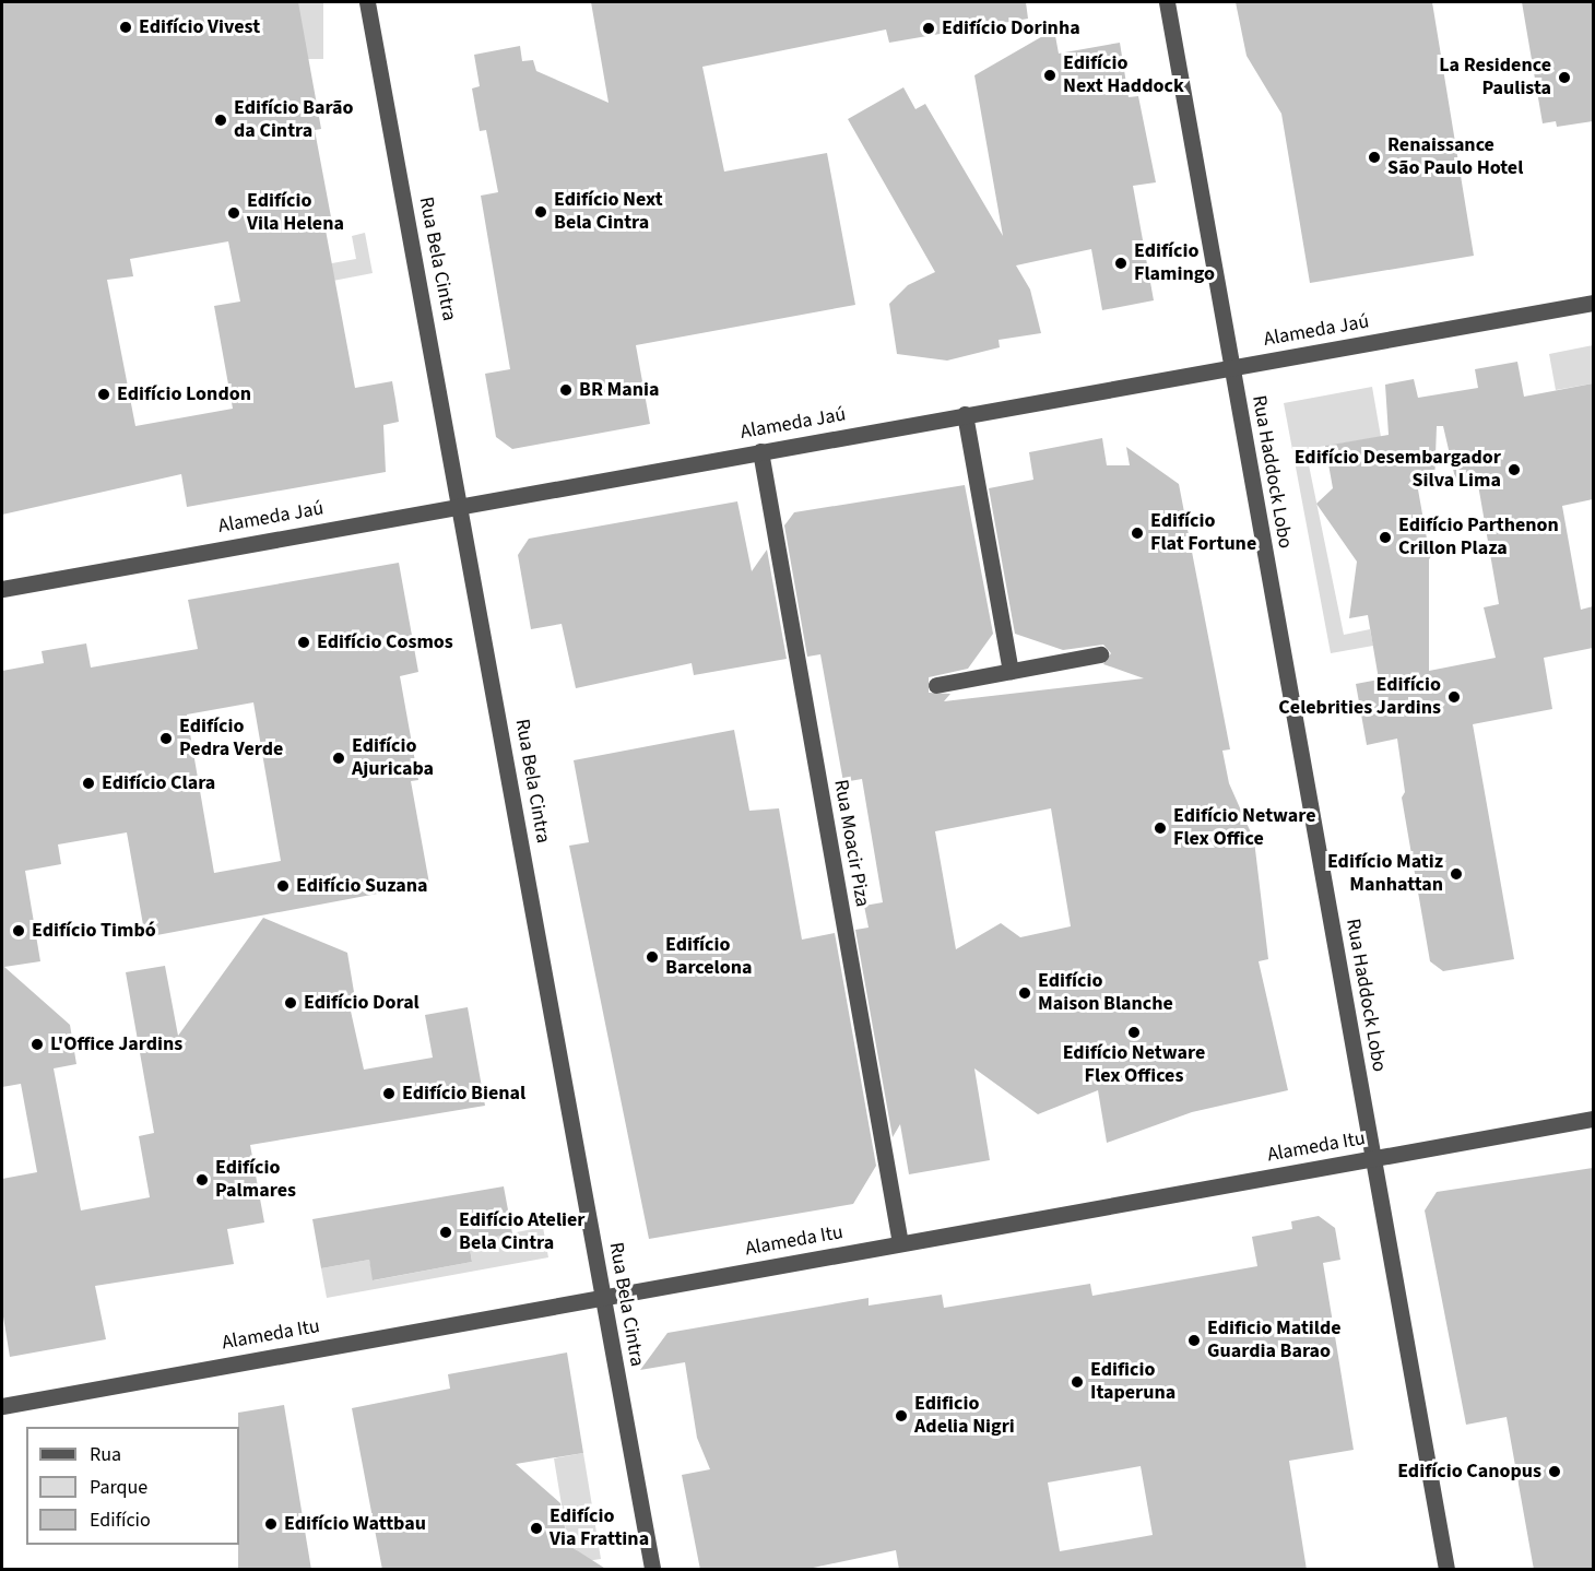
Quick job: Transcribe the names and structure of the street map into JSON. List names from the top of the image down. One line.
{"streets":{"street":["Rua Bela Cintra","Alameda Jaú","Rua Haddock Lobo","Rua Moacir Piza","Alameda Itu"]},"crossings":[["Rua Bela Cintra","Alameda Jaú"],["Rua Bela Cintra","Alameda Itu"],["Alameda Jaú","Rua Haddock Lobo"],["Alameda Jaú","Rua Moacir Piza"],["Rua Haddock Lobo","Alameda Itu"],["Rua Moacir Piza","Alameda Itu"]],"places":["Edifício Vivest","Edifício Dorinha","Edifício Next Haddock","La Residence Paulista","Edifício Barão da Cintra","Renaissance São Paulo Hotel","Edifício Next Bela Cintra","Edifício Vila Helena","Edifício Flamingo","BR Mania","Edifício London","Edifício Desembargador Silva Lima","Edifício Flat Fortune","Edifício Parthenon Crillon Plaza","Edifício Cosmos","Edifício Celebrities Jardins","Edifício Pedra Verde","Edifício Ajuricaba","Edifício Clara","Edifício Netware Flex Office","Edifício Matiz Manhattan","Edifício Suzana","Edifício Timbó","Edifício Barcelona","Edifício Maison Blanche","Edifício Doral","Edifício Netware Flex Offices","L'Office Jardins","Edifício Bienal","Edifício Palmares","Edifício Atelier Bela Cintra","Edificio Matilde Guardia Barao","Edificio Itaperuna","Edificio Adelia Nigri","Edifício Canopus","Edifício Wattbau","Edifício Via Frattina"],"legend":["Rua","Parque","Edifício"]}
